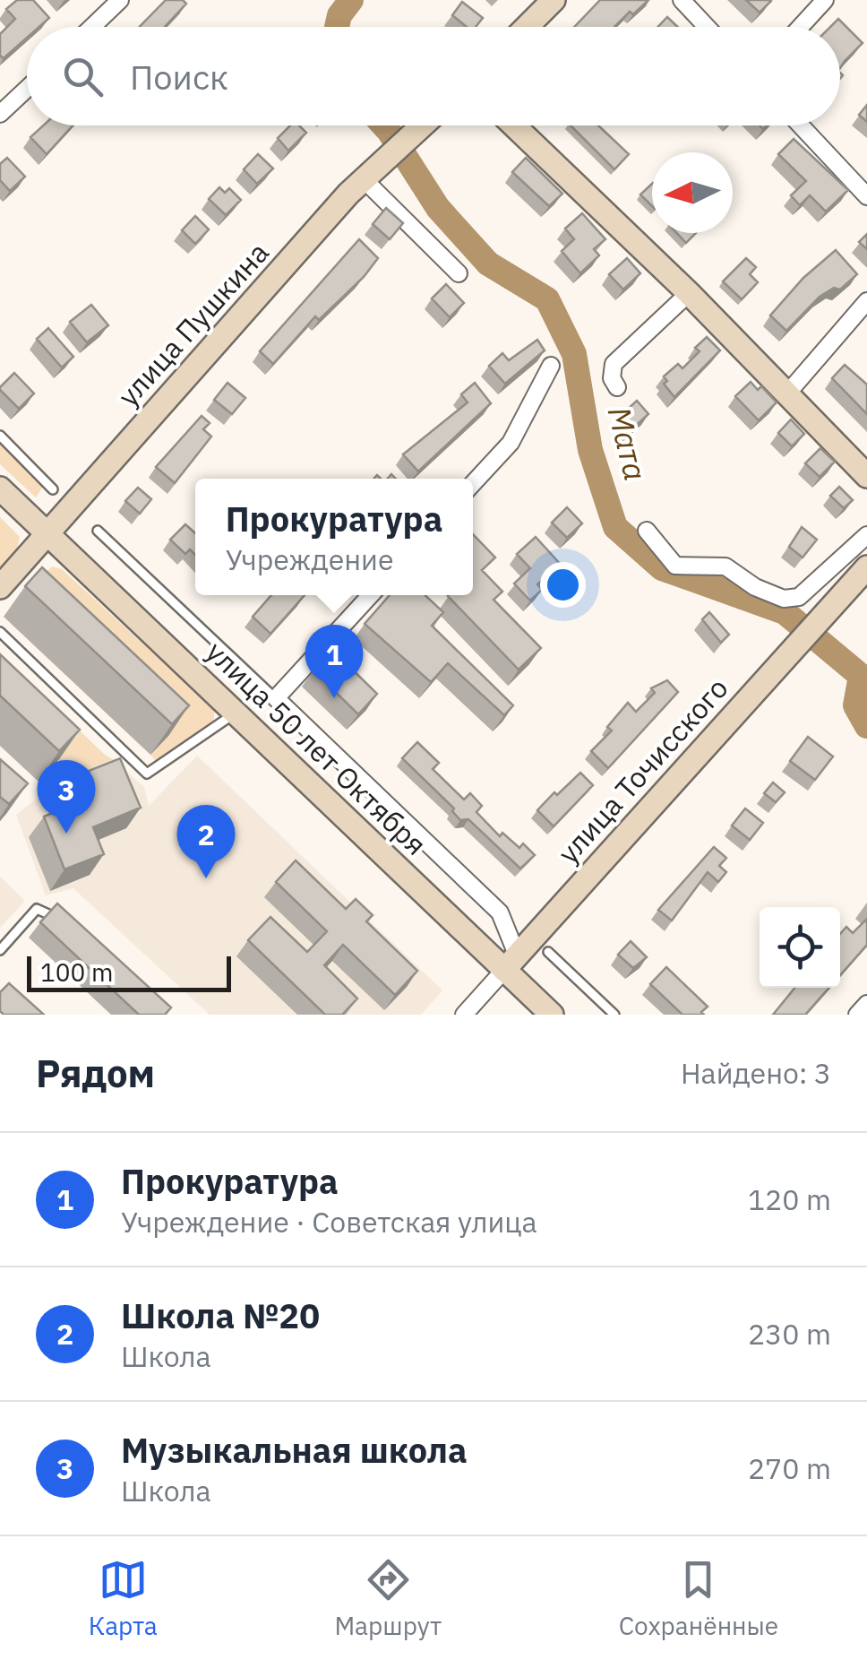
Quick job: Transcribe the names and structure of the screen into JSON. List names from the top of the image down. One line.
{"streets":{"street":["улица Пушкина","улица 50 лет Октября","улица Точисского"]},"crossings":[["улица Пушкина","улица 50 лет Октября"],["улица 50 лет Октября","улица Точисского"]],"water":["Мата"],"scale_bar":"100 m","north":"left","page":{"search":"Поиск","popup":["Прокуратура","Учреждение"],"pins":["1","3","2"],"scale":"100 m","heading":["Рядом","Найдено: 3"],"list":[{"mark":"1","name":"Прокуратура","note":"Учреждение · Советская улица","value":"120 m"},{"mark":"2","name":"Школа №20","note":"Школа","value":"230 m"},{"mark":"3","name":"Музыкальная школа","note":"Школа","value":"270 m"}],"nav":["Карта","Маршрут","Сохранённые"]}}
